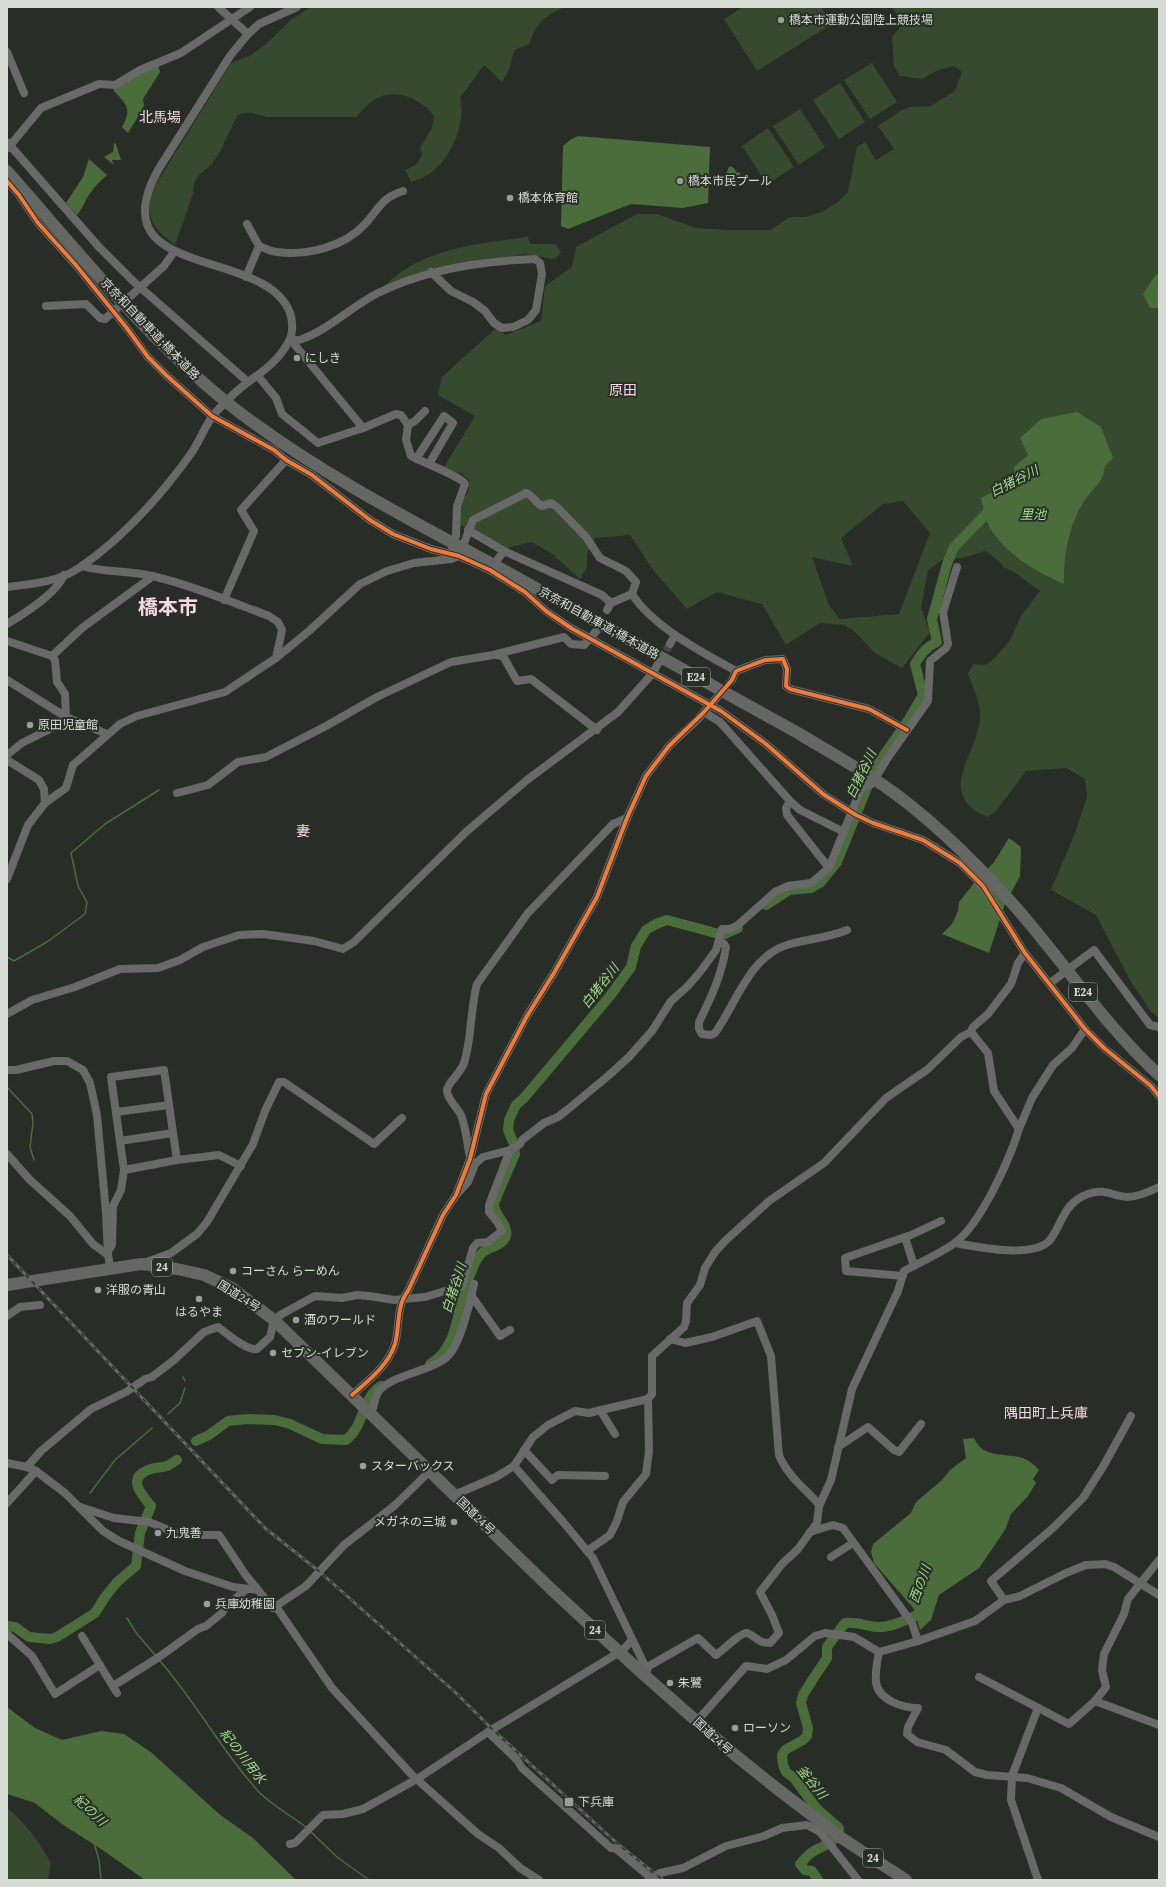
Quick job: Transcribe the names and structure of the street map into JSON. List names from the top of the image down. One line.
{"streets":{"highway":["京奈和自動車道;橋本道路","E24","24","国道24号"]},"districts":["北馬場","原田","橋本市","妻","隅田町上兵庫"],"water":["白猪谷川","里池","西の川","紀の川用水","釜谷川","紀の川"],"places":{"other":["橋本市運動公園陸上競技場","橋本市民プール","橋本体育館","にしき","原田児童館","コーさん らーめん","洋服の青山","はるやま","酒のワールド","セブン-イレブン","スターバックス","メガネの三城","九鬼善","兵庫幼稚園","朱鷺","ローソン"],"transit":["下兵庫"]}}
